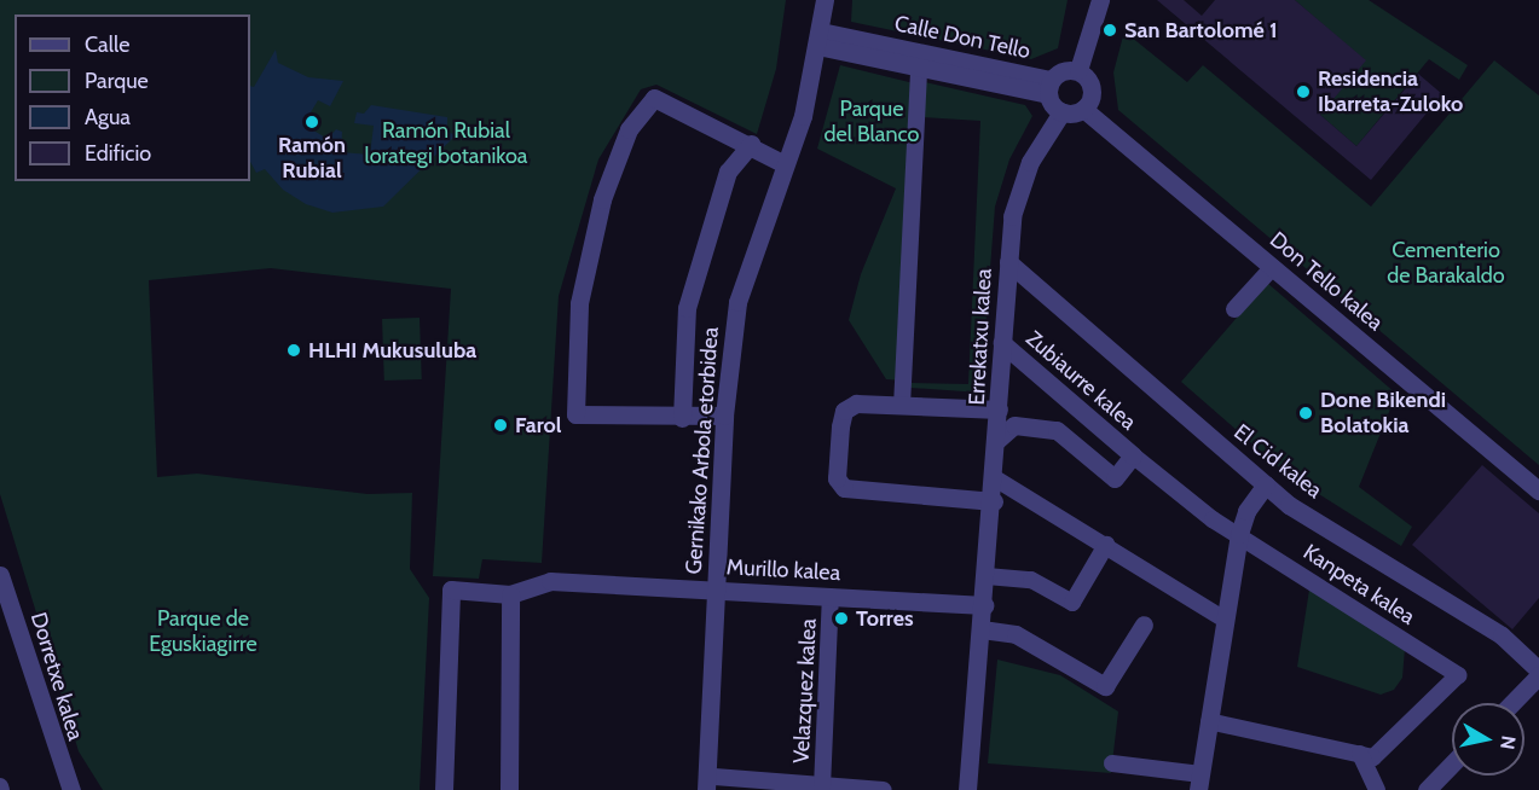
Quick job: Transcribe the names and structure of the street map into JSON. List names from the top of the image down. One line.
{"streets":{"street":["Calle Don Tello","Don Tello kalea","Errekatxu kalea","Zubiaurre kalea","Gernikako Arbola etorbidea","El Cid kalea","Murillo kalea","Kanpeta kalea","Dorretxe kalea","Velazquez kalea"]},"crossings":[["Calle Don Tello","Don Tello kalea"],["Calle Don Tello","Errekatxu kalea"],["Calle Don Tello","Gernikako Arbola etorbidea"],["Don Tello kalea","Errekatxu kalea"],["Errekatxu kalea","Zubiaurre kalea"],["Errekatxu kalea","El Cid kalea"],["Errekatxu kalea","Murillo kalea"],["Gernikako Arbola etorbidea","Murillo kalea"],["Gernikako Arbola etorbidea","Velazquez kalea"],["Murillo kalea","Velazquez kalea"]],"parks":["Parque del Blanco","Ramón Rubial lorategi botanikoa","Cementerio de Barakaldo","Parque de Eguskiagirre"],"places":["San Bartolomé 1","Residencia Ibarreta-Zuloko","Ramón Rubial","HLHI Mukusuluba","Done Bikendi Bolatokia","Farol","Torres"],"legend":["Calle","Parque","Agua","Edificio"],"north":"right"}
